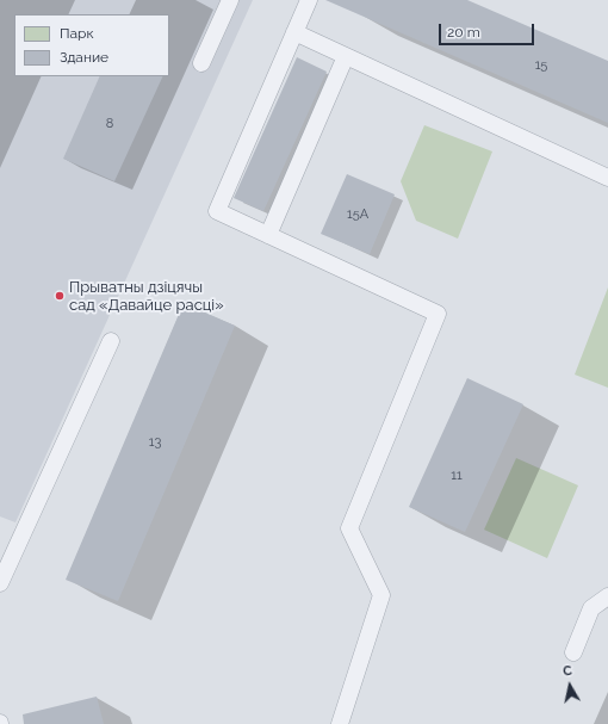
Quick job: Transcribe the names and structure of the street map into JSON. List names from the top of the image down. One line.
{"places":["Прыватны дзіцячы сад «Давайце расці»"],"house_numbers":["15","8","15А","13","11"],"legend":["Парк","Здание"],"scale_bar":"20 m","north":"top"}
